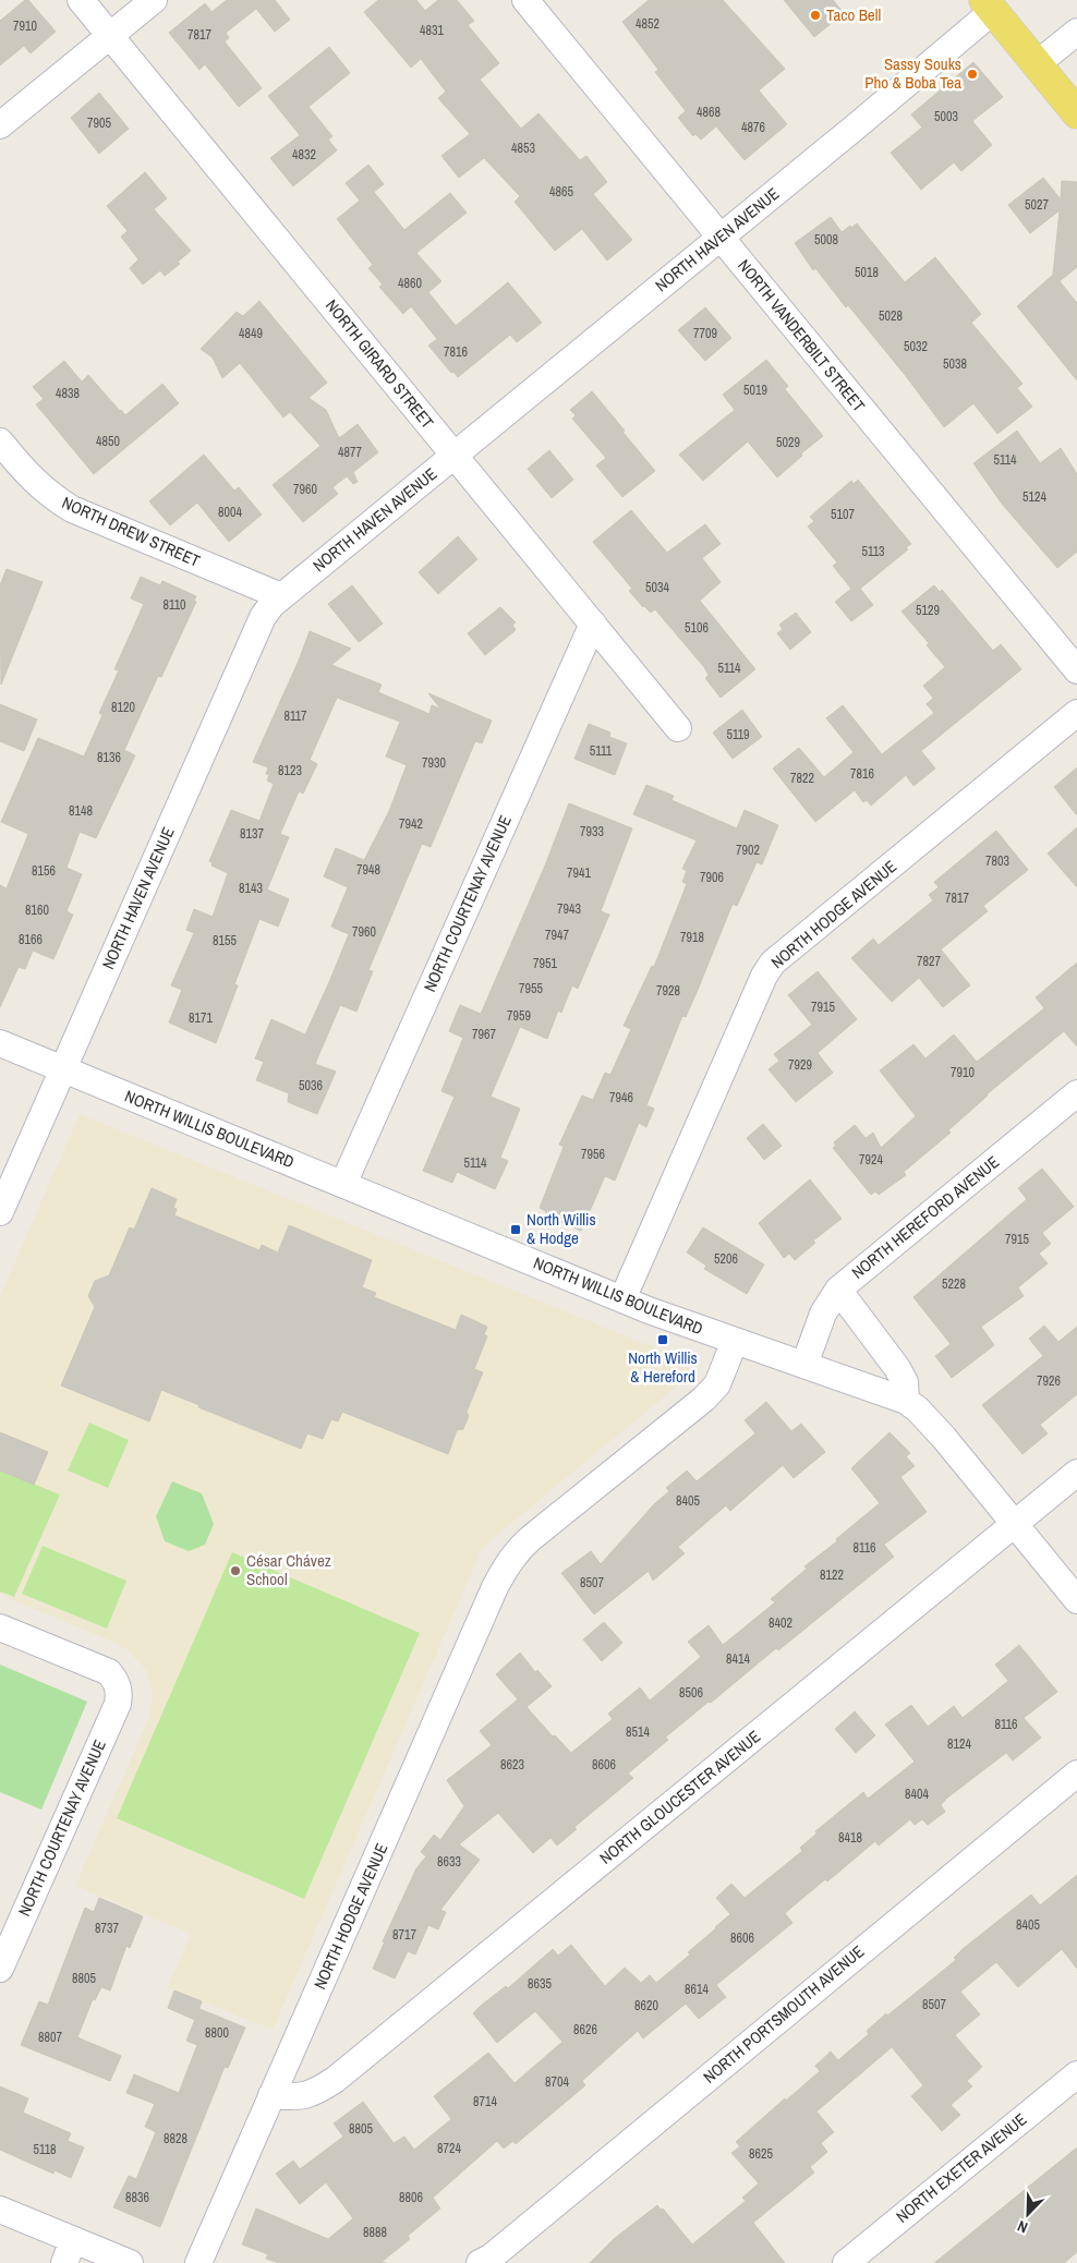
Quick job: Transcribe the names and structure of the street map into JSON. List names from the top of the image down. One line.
{"streets":{"street":["NORTH HAVEN AVENUE","NORTH VANDERBILT STREET","NORTH GIRARD STREET","NORTH DREW STREET","NORTH COURTENAY AVENUE","NORTH HODGE AVENUE","NORTH WILLIS BOULEVARD","NORTH HEREFORD AVENUE","NORTH GLOUCESTER AVENUE","NORTH PORTSMOUTH AVENUE","NORTH EXETER AVENUE"]},"crossings":[["NORTH HAVEN AVENUE","NORTH VANDERBILT STREET"],["NORTH HAVEN AVENUE","NORTH GIRARD STREET"],["NORTH HAVEN AVENUE","NORTH DREW STREET"],["NORTH HAVEN AVENUE","NORTH WILLIS BOULEVARD"],["NORTH GIRARD STREET","NORTH COURTENAY AVENUE"],["NORTH COURTENAY AVENUE","NORTH WILLIS BOULEVARD"],["NORTH HODGE AVENUE","NORTH WILLIS BOULEVARD"],["NORTH HODGE AVENUE","NORTH GLOUCESTER AVENUE"],["NORTH WILLIS BOULEVARD","NORTH HEREFORD AVENUE"],["NORTH WILLIS BOULEVARD","NORTH GLOUCESTER AVENUE"]],"places":{"other":["Taco Bell","Sassy Souks Pho & Boba Tea","César Chávez School"],"transit":["North Willis & Hodge","North Willis & Hereford"]},"house_numbers":["4852","7910","4831","7817","4868","5003","7905","4876","4853","4832","4865","5027","5008","5018","4860","5028","4849","7709","5032","7816","5038","5019","4838","4850","5029","4877","5114","7960","5124","8004","5107","5113","5034","8110","5129","5106","5114","8120","8117","5119","5111","8136","7930","8123","7816","7822","8148","7942","7933","8137","7902","7803","7948","8156","7941","7906","8143","7817","7943","8160","7960","7947","7918","8166","8155","7827","7951","7955","7928","7915","7959","8171","7967","7929","7910","5036","7946","7956","7924","5114","7915","5206","5228","7926","8405","8116","8122","8507","8402","8414","8506","8116","8514","8124","8623","8606","8404","8418","8633","8405","8737","8717","8606","8805","8635","8614","8507","8620","8626","8800","8807","8704","8714","8805","8828","8724","5118","8625","8836","8806","8888"],"north":"bottom left"}
